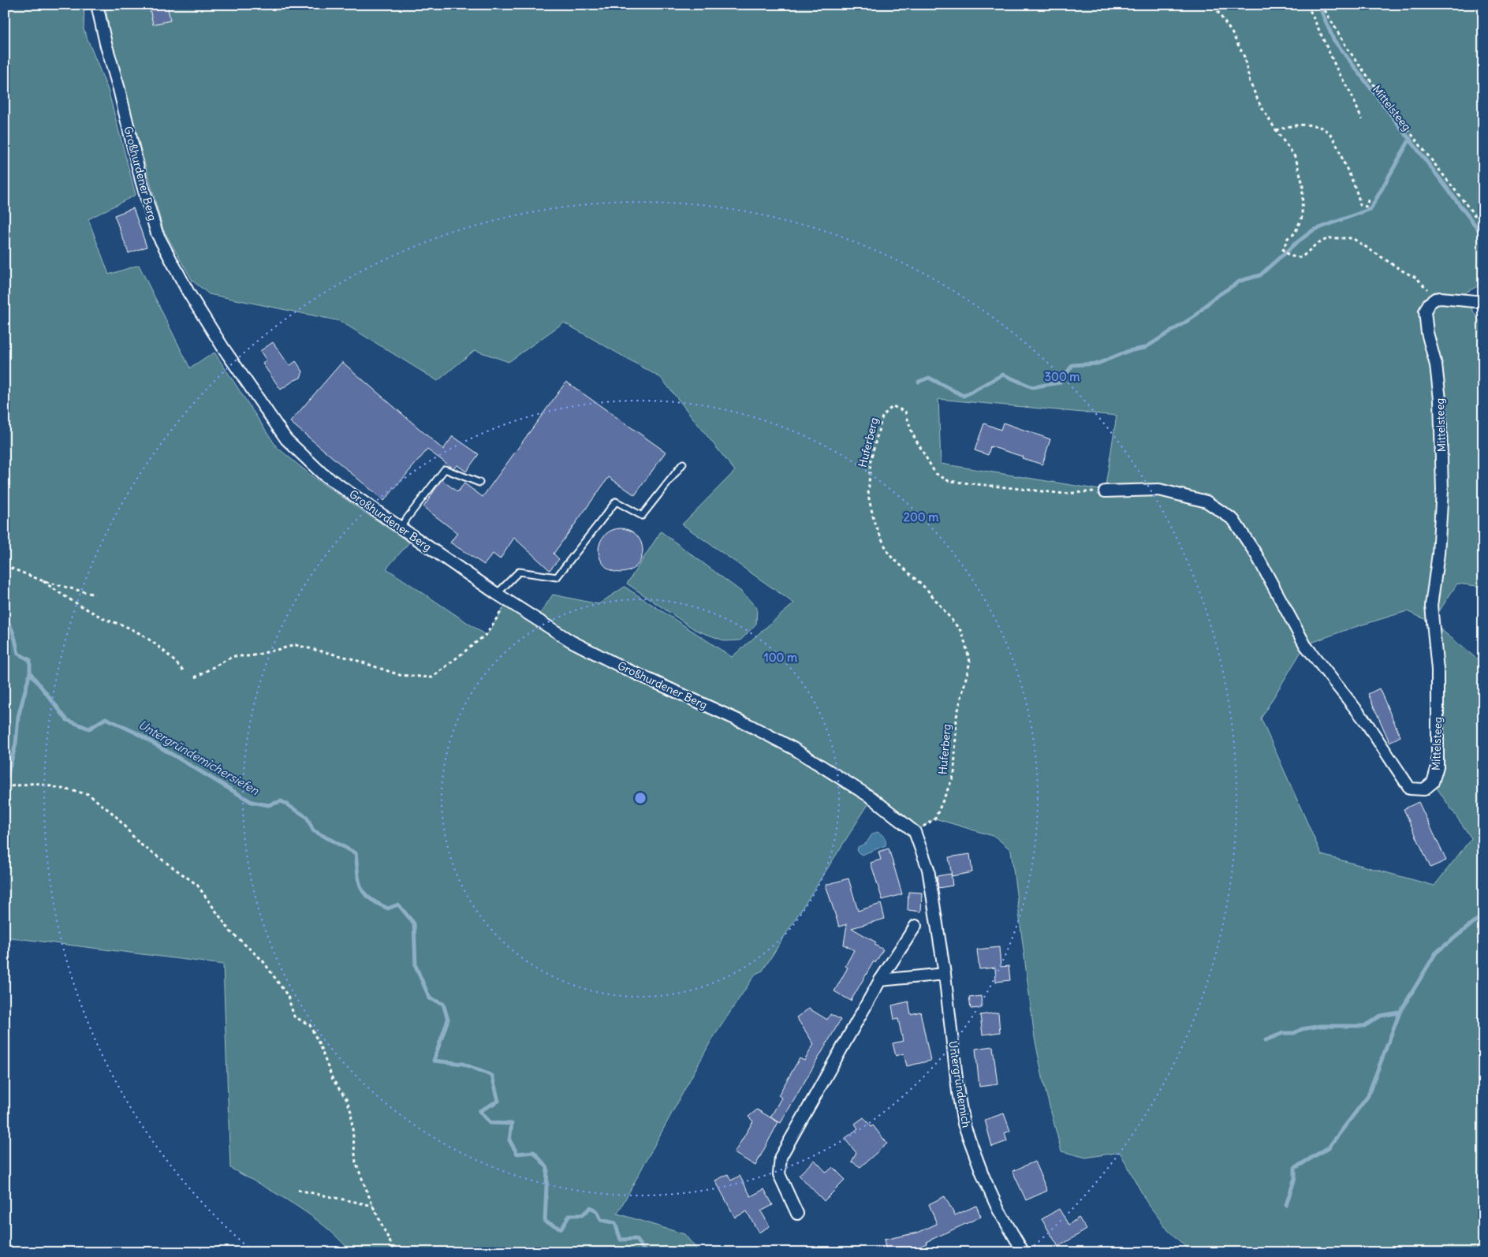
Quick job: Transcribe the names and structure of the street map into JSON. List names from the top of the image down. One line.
{"streets":{"street":["Mittelsteeg","Großhurdener Berg","Untergründemich"],"path":["Huferberg"]},"crossings":[["Mittelsteeg","Huferberg"],["Großhurdener Berg","Huferberg"],["Großhurdener Berg","Untergründemich"],["Huferberg","Untergründemich"]],"water":["Untergründemichersiefen"],"rings":["300 m","200 m","100 m"]}
